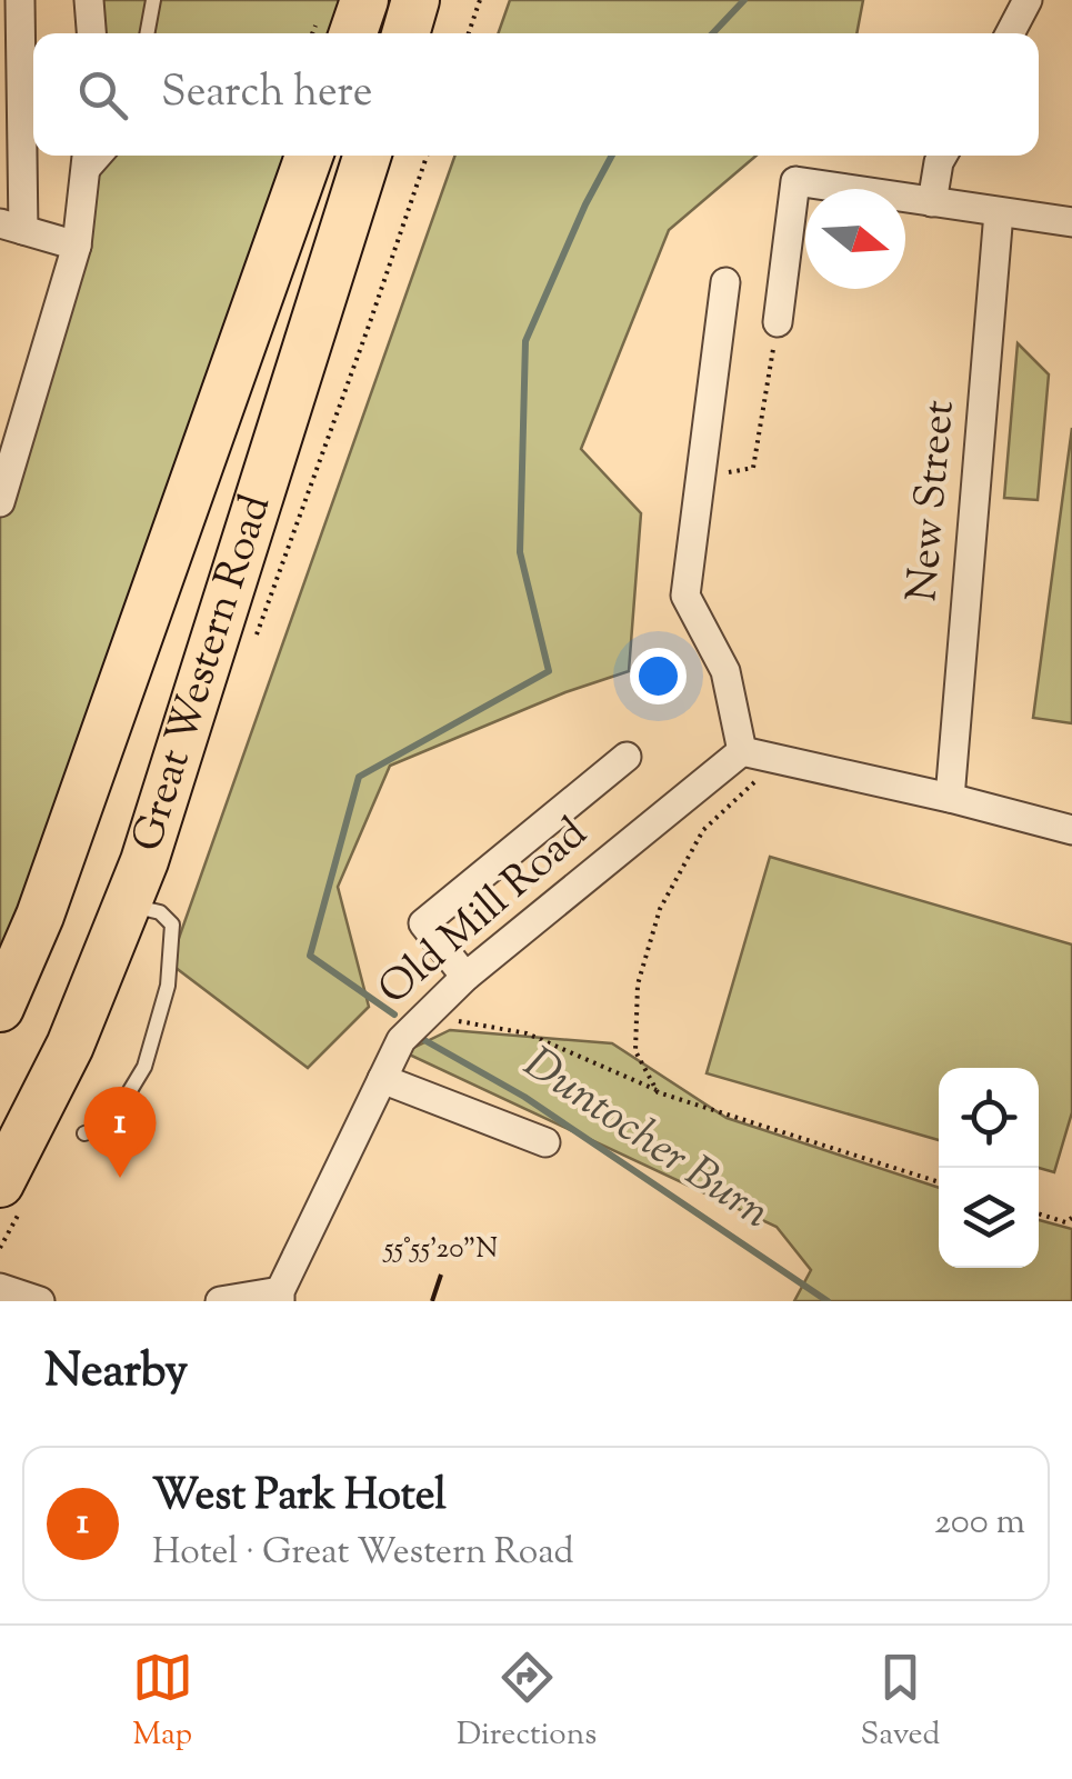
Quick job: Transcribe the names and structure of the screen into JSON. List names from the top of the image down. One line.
{"streets":{"main road":["Great Western Road"],"street":["New Street","Old Mill Road"]},"water":["Duntocher Burn"],"north":"right","page":{"search":"Search here","pins":"1","heading":"Nearby","list":[{"mark":"1","name":"West Park Hotel","note":"Hotel · Great Western Road","value":"200 m"}],"nav":["Map","Directions","Saved"]},"coordinates":["55°55'20\"N"]}
